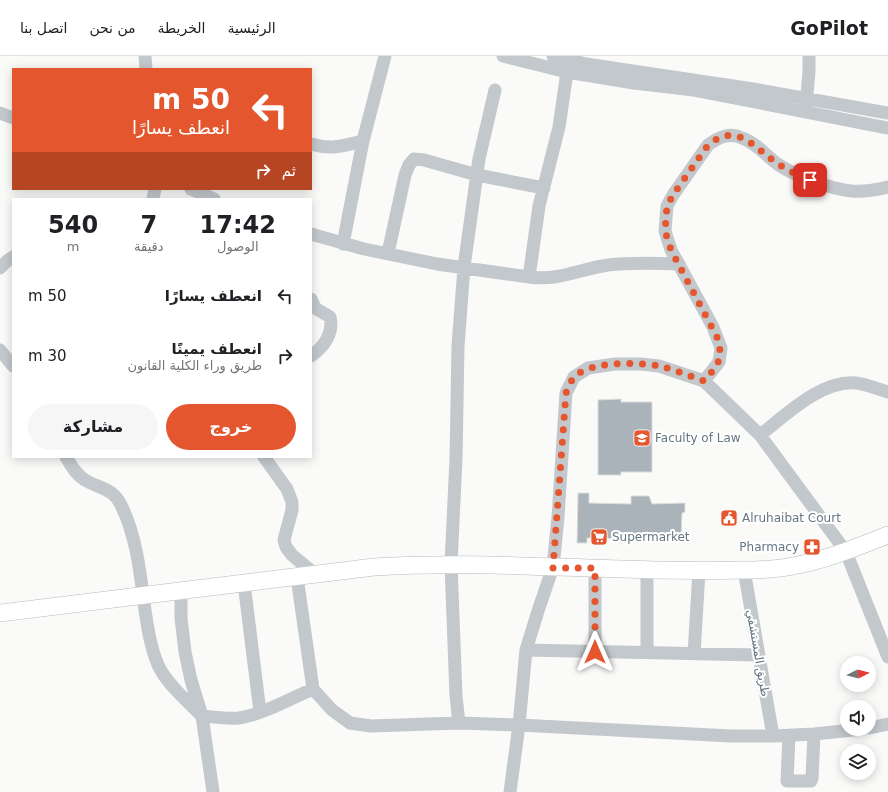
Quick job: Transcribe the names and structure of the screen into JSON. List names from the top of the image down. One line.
{"streets":{"street":["طريق المستشفي"]},"places":{"school or university":["Faculty of Law"],"public building":["Alruhaibat Court"],"supermarket":["Supermarket"],"pharmacy":["Pharmacy"]},"north":"right","page":{"header":"GoPilot","nav":["الرئيسية","الخريطة","من نحن","اتصل بنا"],"turn":["50 m","انعطف يسارًا"],"then":"ثم","eta":["17:42","الوصول","7","دقيقة","540","m"],"list":[{"name":"انعطف يسارًا","value":"50 m"},{"name":"انعطف يمينًا","note":"طريق وراء الكلية القانون","value":"30 m"}],"buttons":["خروج","مشاركة"]}}
